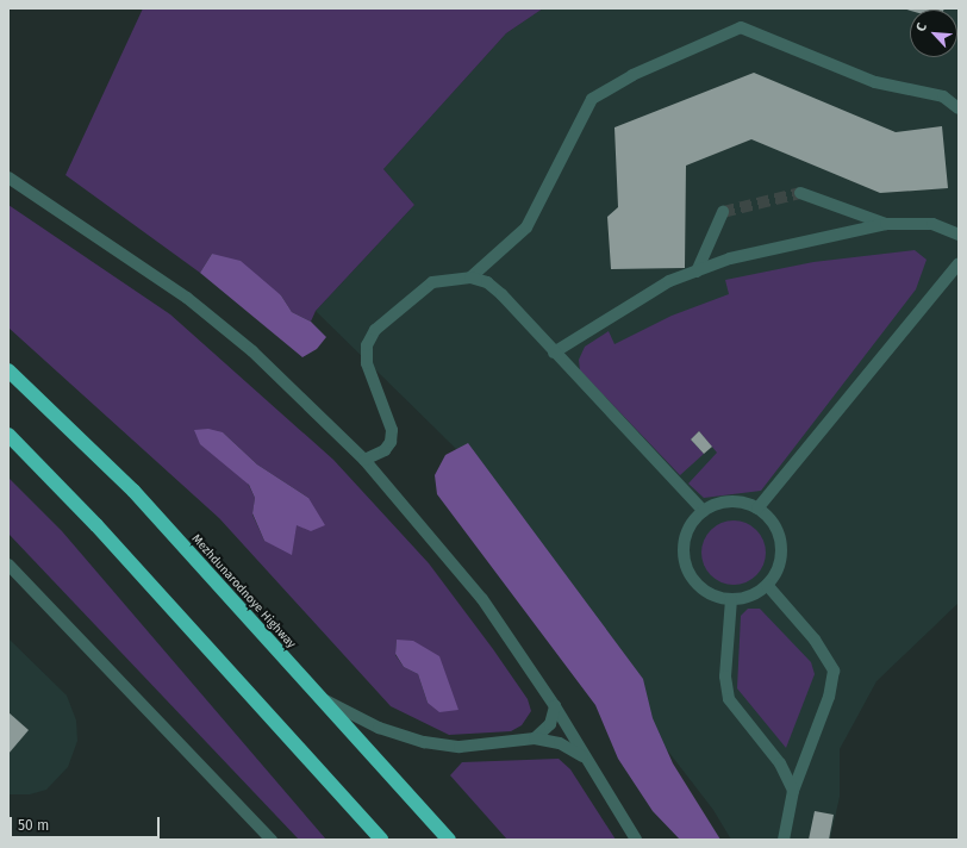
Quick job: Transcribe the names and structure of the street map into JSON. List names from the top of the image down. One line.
{"streets":{"highway":["Mezhdunarodnoye Highway"]},"scale_bar":"50 m","north":"top left"}
